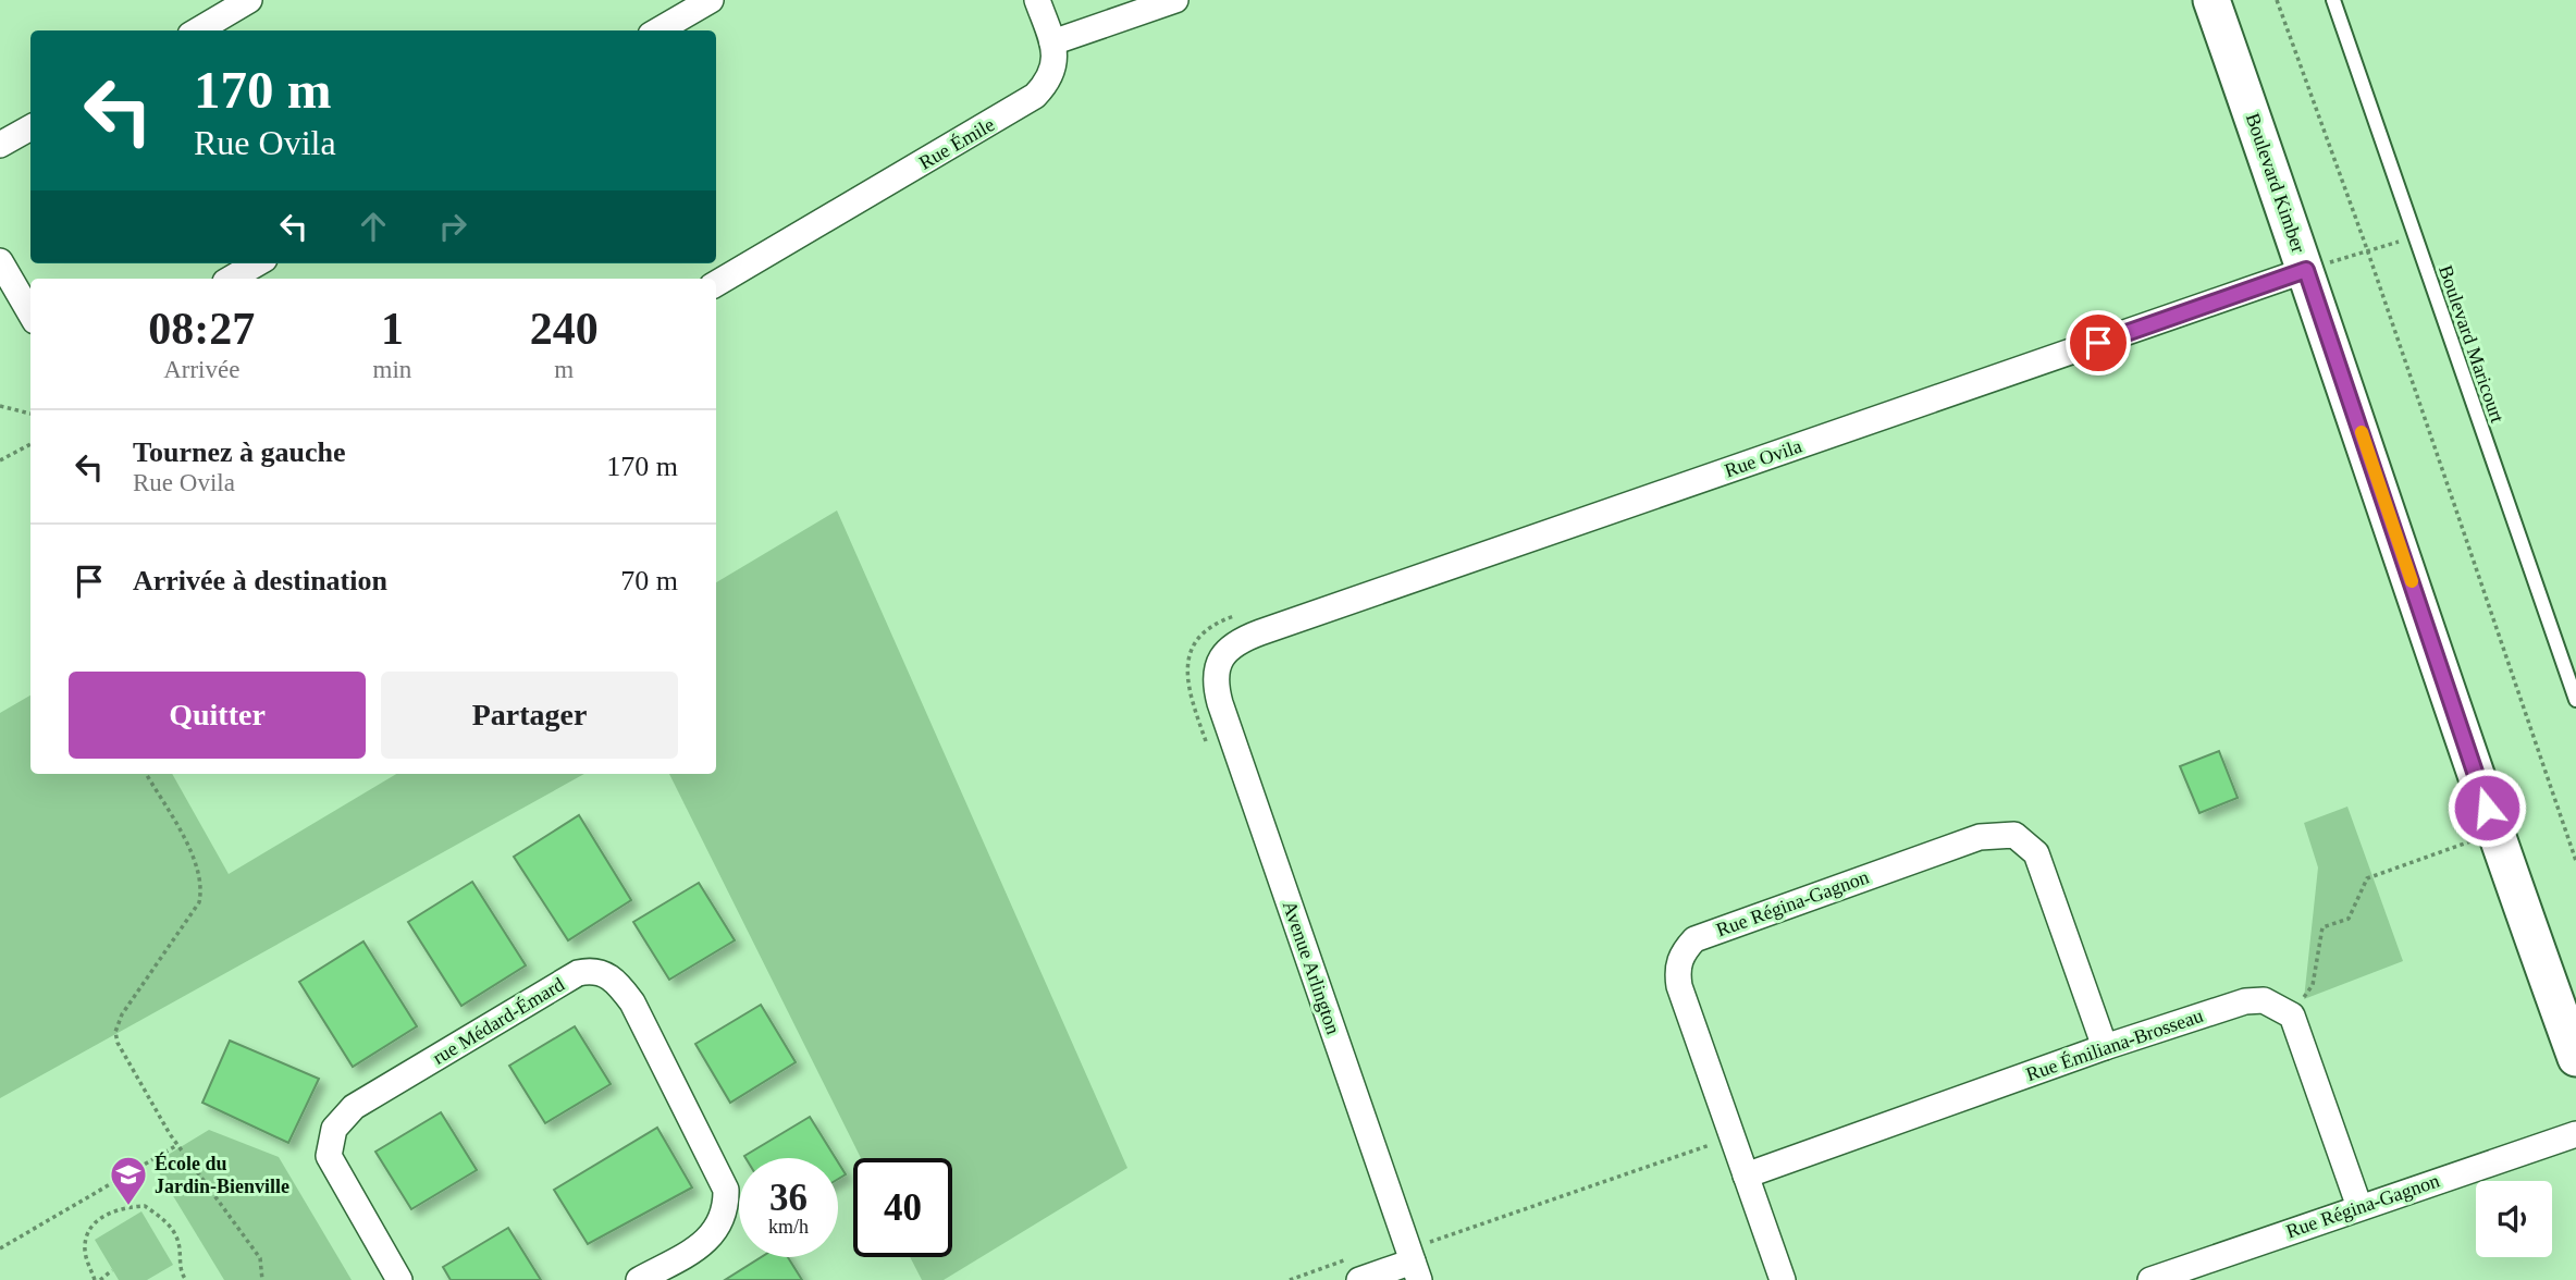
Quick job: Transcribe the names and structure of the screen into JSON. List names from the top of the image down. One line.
{"streets":{"street":["Rue Émile","Boulevard Kimber","Rue Ovila","Rue Régina-Gagnon","Avenue Arlington","rue Médard-Émard","Rue Émiliana-Brosseau"],"lane":["Boulevard Maricourt"]},"crossings":[["Boulevard Kimber","Rue Ovila"],["Rue Ovila","Avenue Arlington"],["Rue Régina-Gagnon","Rue Émiliana-Brosseau"]],"places":{"school or university":["École du Jardin-Bienville"]},"page":{"turn":["170 m","Rue Ovila"],"eta":["08:27","Arrivée","1","min","240","m"],"list":[{"name":"Tournez à gauche","note":"Rue Ovila","value":"170 m"},{"name":"Arrivée à destination","value":"70 m"}],"buttons":["Quitter","Partager"],"speed":"36 km/h","limit":"40"}}
